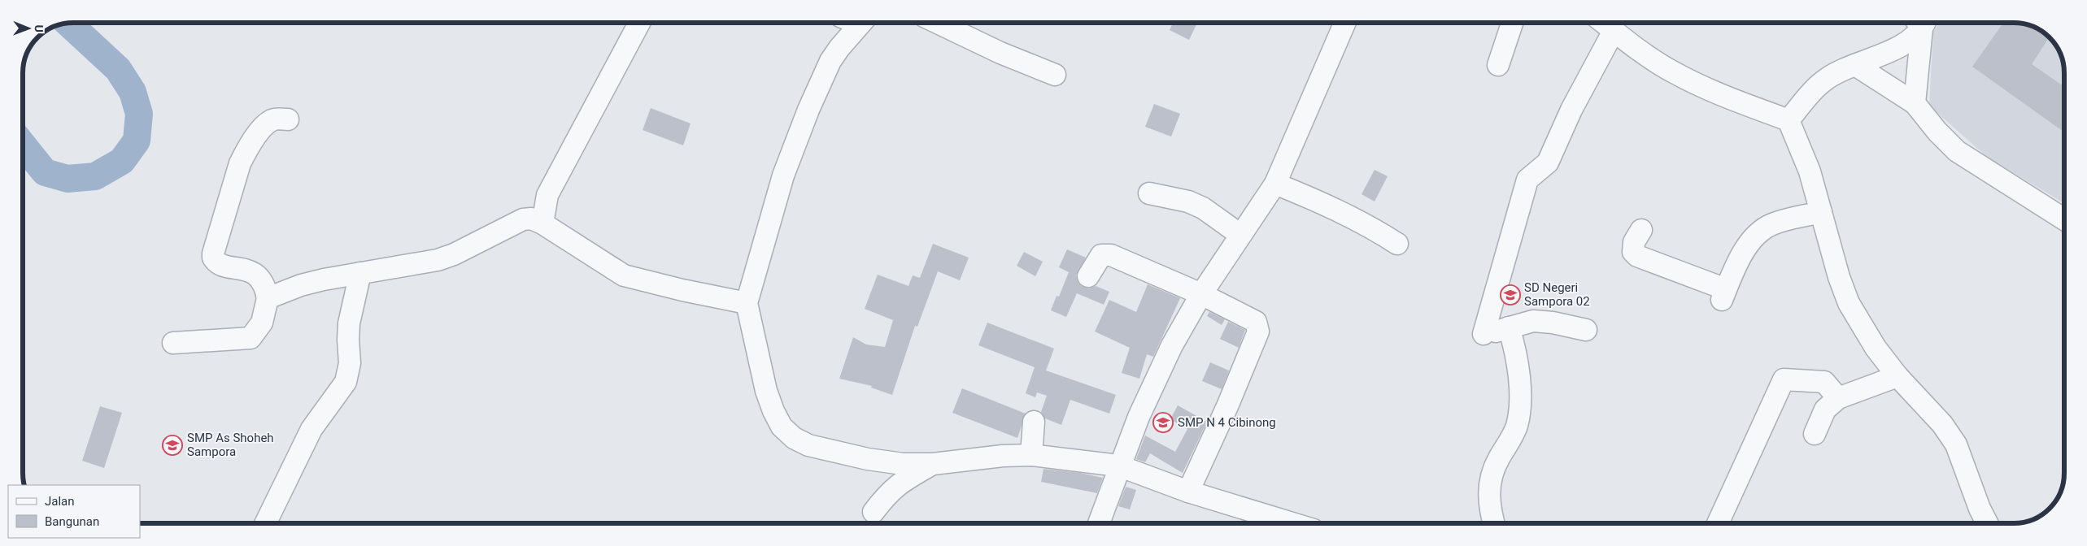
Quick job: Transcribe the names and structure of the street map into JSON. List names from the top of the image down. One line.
{"places":{"school or university":["SD Negeri Sampora 02","SMP N 4 Cibinong","SMP As Shoheh Sampora"]},"legend":["Jalan","Bangunan"],"north":"right"}
